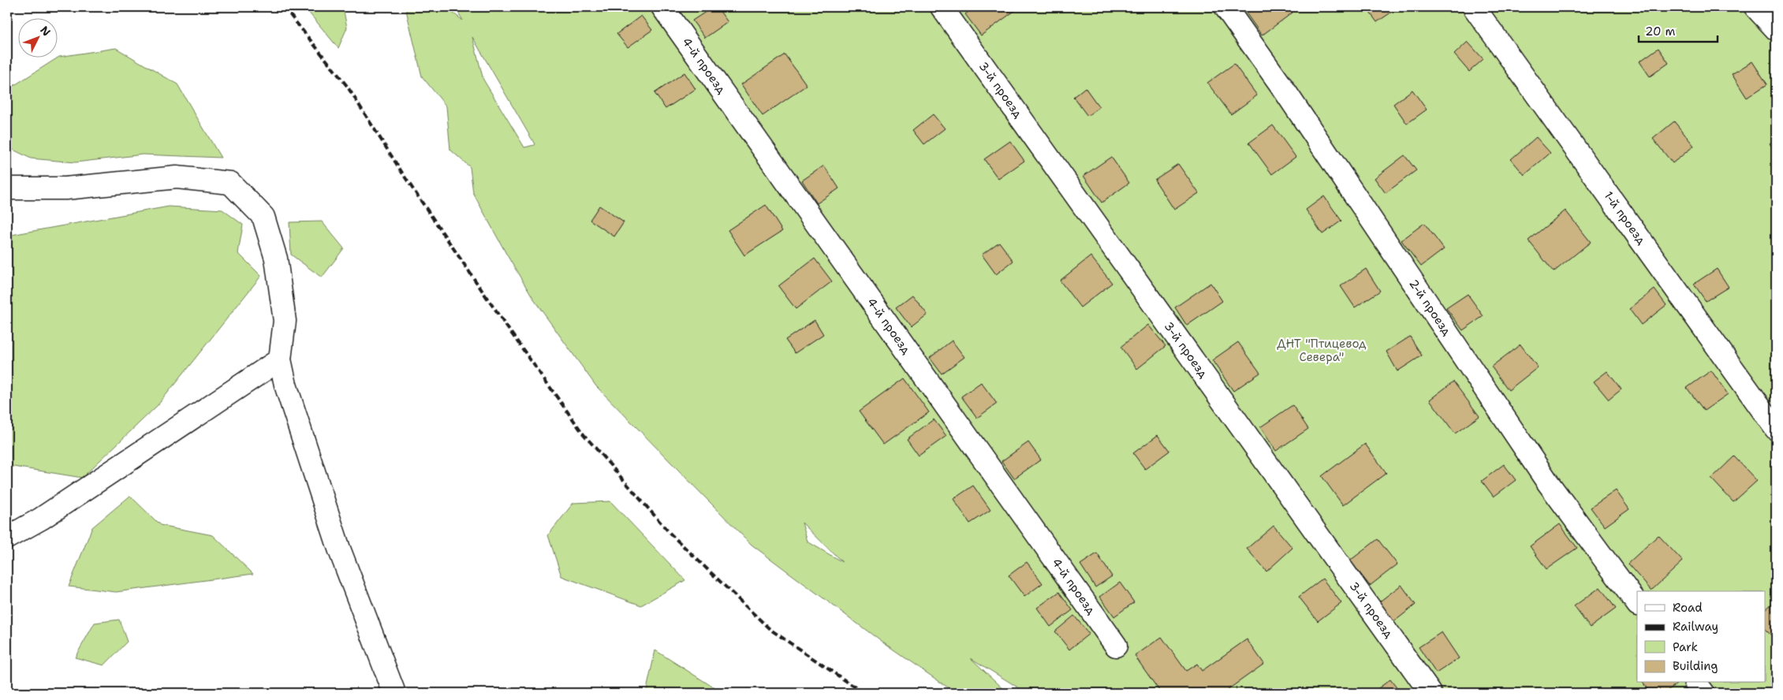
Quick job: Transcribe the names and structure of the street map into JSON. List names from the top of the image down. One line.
{"streets":{"street":["4-й проезд","3-й проезд","1-й проезд","2-й проезд"]},"parks":["ДНТ \"Птицевод Севера\""],"legend":["Road","Railway","Park","Building"],"scale_bar":"20 m","north":"top right"}
